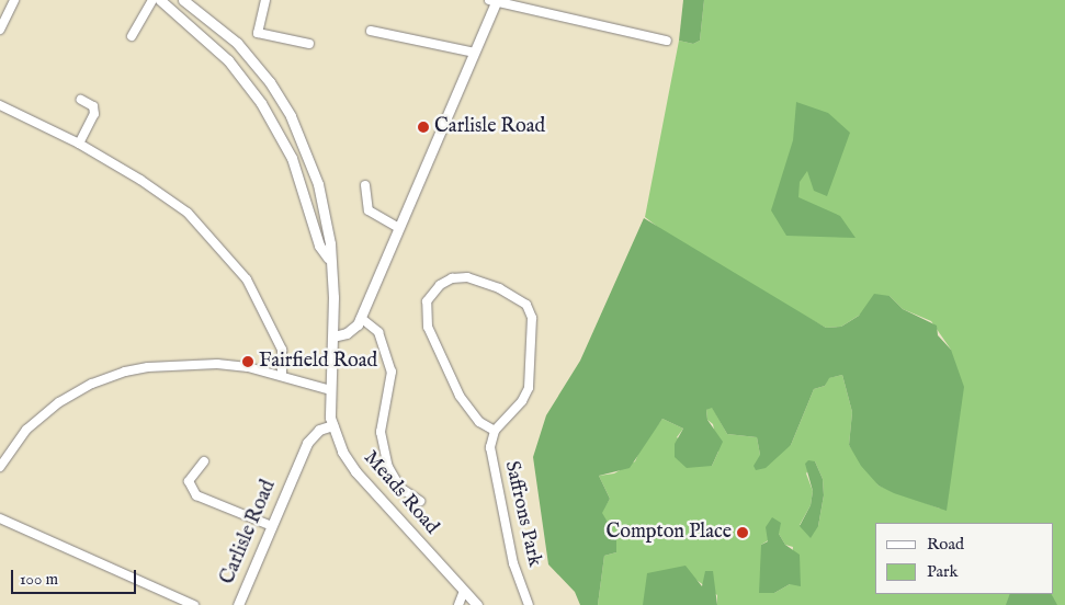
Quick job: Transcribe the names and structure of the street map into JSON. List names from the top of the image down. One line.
{"streets":{"street":["Meads Road","Saffrons Park","Carlisle Road"]},"crossings":[["Meads Road","Carlisle Road"]],"places":["Carlisle Road","Fairfield Road","Compton Place"],"legend":["Road","Park"],"scale_bar":"100 m"}
